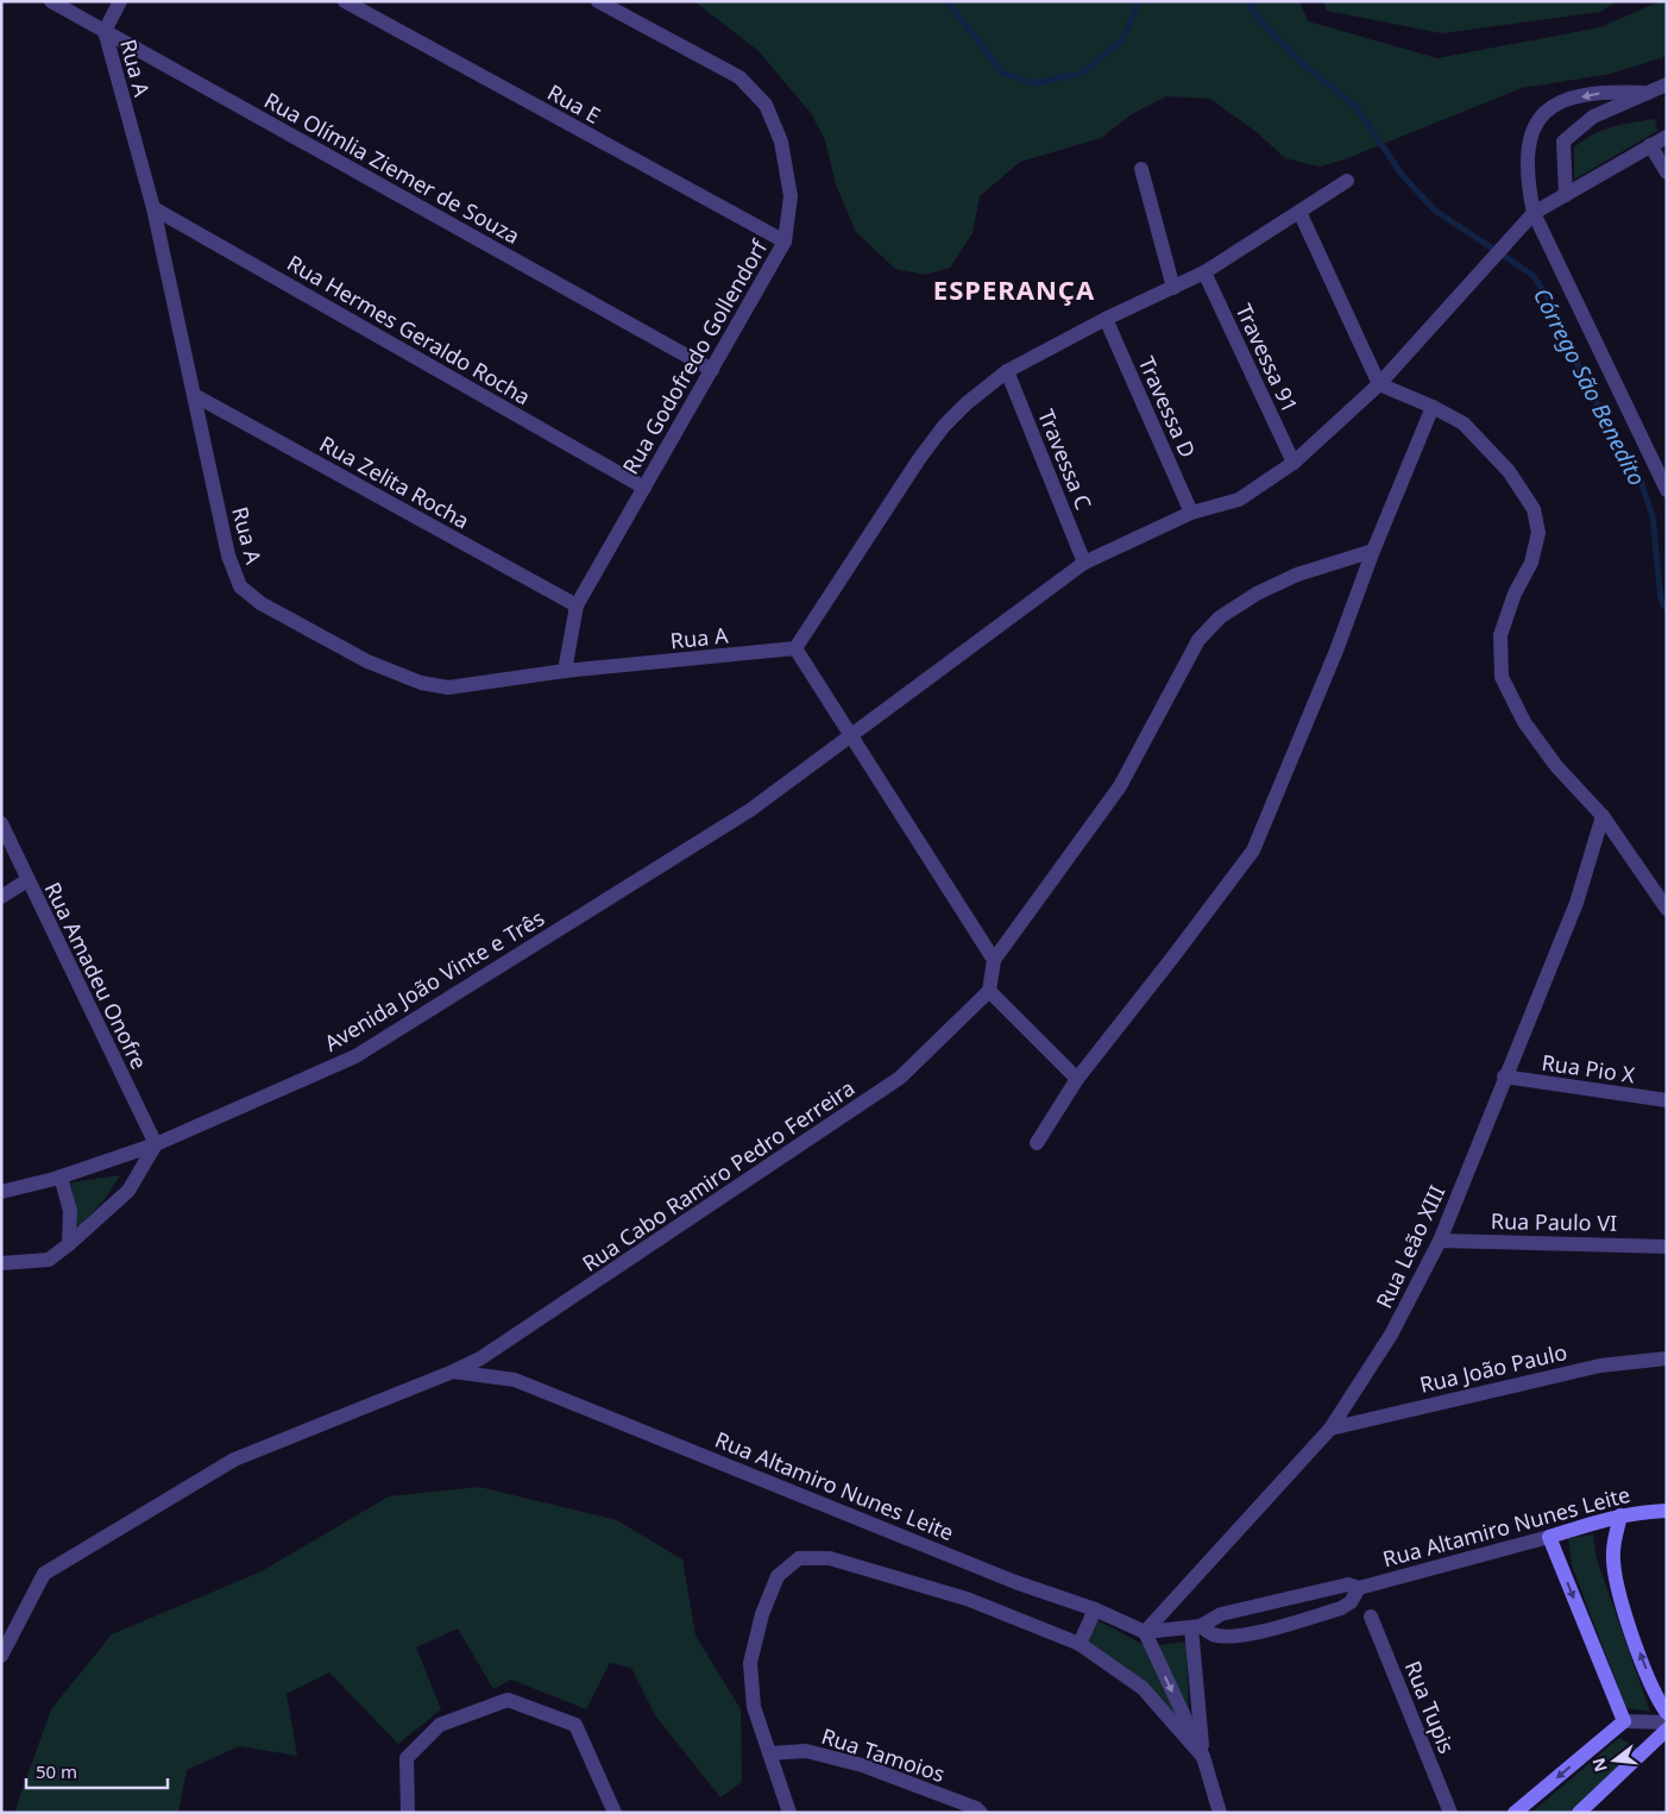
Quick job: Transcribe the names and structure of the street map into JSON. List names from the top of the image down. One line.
{"streets":{"main road":["Rua Altamiro Nunes Leite"],"street":["Rua A","Rua E","Rua Olímlia Ziemer de Souza","Rua Hermes Geraldo Rocha","Rua Godofredo Gollendorf","Travessa 91","Travessa D","Travessa C","Rua Zelita Rocha","Rua Amadeu Onofre","Avenida João Vinte e Três","Rua Pio X","Rua Cabo Ramiro Pedro Ferreira","Rua Paulo VI","Rua Leão XIII","Rua João Paulo","Rua Tupis","Rua Tamoios"]},"crossings":[["Rua A","Rua Olímlia Ziemer de Souza"],["Rua A","Rua Hermes Geraldo Rocha"],["Rua A","Rua Godofredo Gollendorf"],["Rua A","Rua Zelita Rocha"],["Rua E","Rua Godofredo Gollendorf"],["Rua Olímlia Ziemer de Souza","Rua Godofredo Gollendorf"],["Rua Hermes Geraldo Rocha","Rua Godofredo Gollendorf"],["Rua Godofredo Gollendorf","Rua Zelita Rocha"],["Travessa 91","Avenida João Vinte e Três"],["Travessa D","Avenida João Vinte e Três"],["Travessa C","Avenida João Vinte e Três"],["Rua Amadeu Onofre","Avenida João Vinte e Três"],["Rua Pio X","Rua Leão XIII"],["Rua Cabo Ramiro Pedro Ferreira","Rua Altamiro Nunes Leite"],["Rua Paulo VI","Rua Leão XIII"],["Rua Leão XIII","Rua João Paulo"],["Rua Leão XIII","Rua Altamiro Nunes Leite"]],"districts":["ESPERANÇA"],"water":["Córrego São Benedito"],"scale_bar":"50 m","north":"left"}
